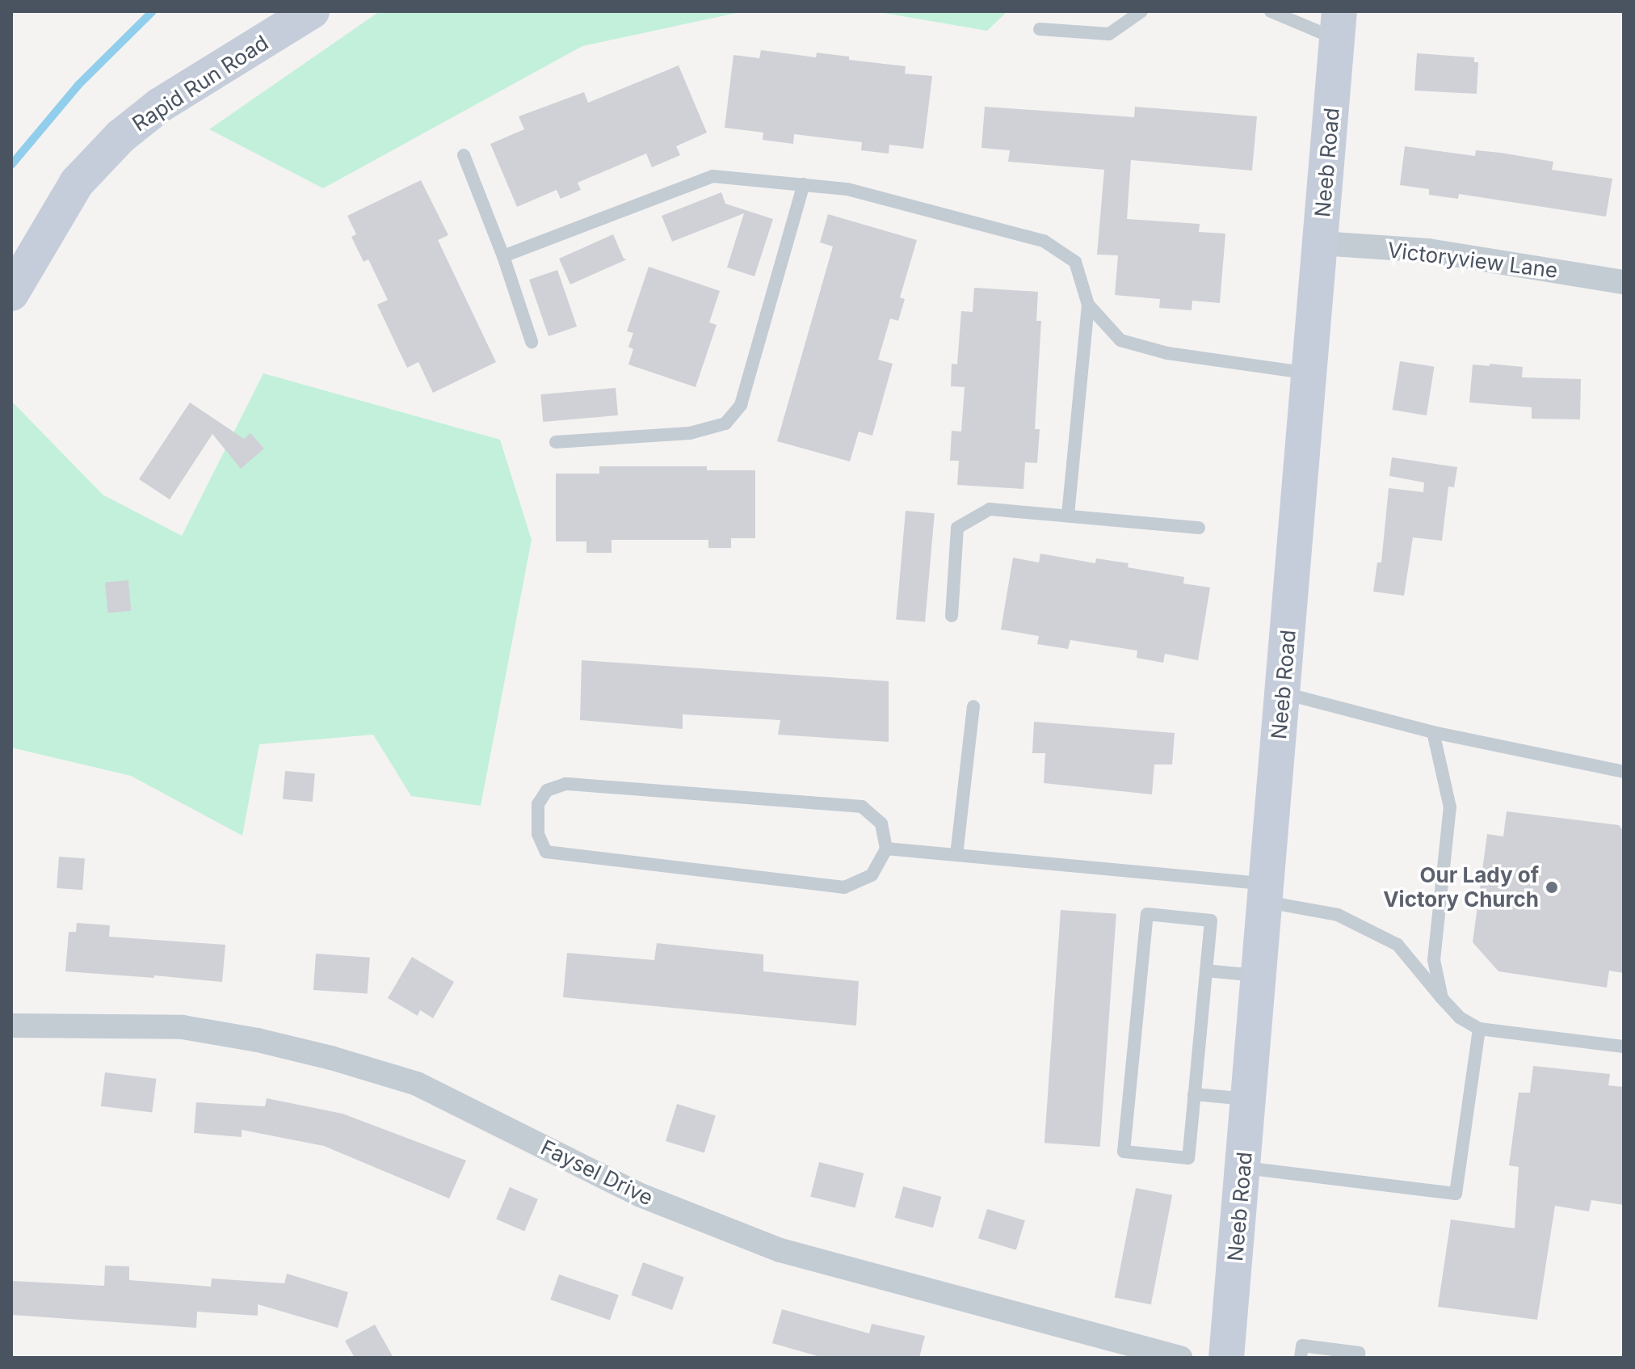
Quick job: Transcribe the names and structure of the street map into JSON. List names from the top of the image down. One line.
{"streets":{"street":["Rapid Run Road","Neeb Road","Victoryview Lane","Faysel Drive"]},"crossings":[["Neeb Road","Victoryview Lane"]],"places":["Our Lady of Victory Church"]}
